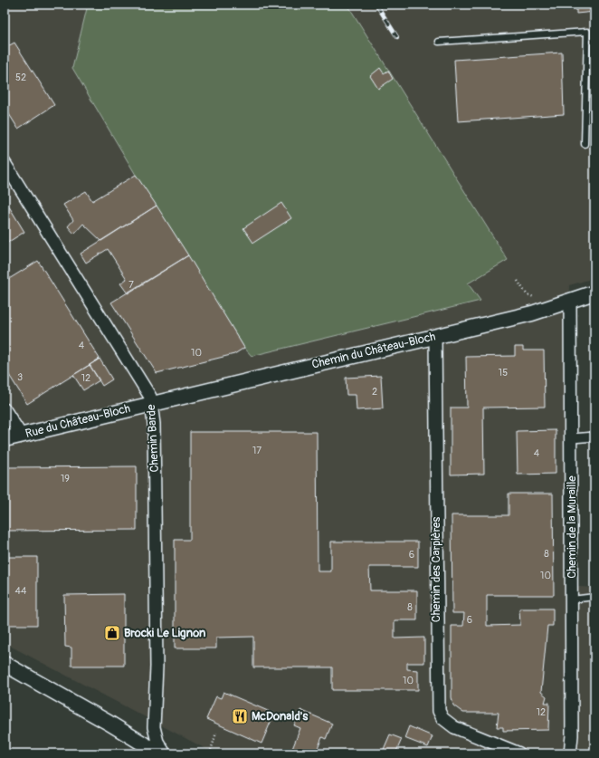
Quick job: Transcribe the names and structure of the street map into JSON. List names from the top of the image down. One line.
{"streets":{"street":["Chemin du Château-Bloch","Rue du Château-Bloch","Chemin Barde","Chemin de la Muraille","Chemin des Carpières"]},"crossings":[["Chemin du Château-Bloch","Rue du Château-Bloch"],["Chemin du Château-Bloch","Chemin Barde"],["Chemin du Château-Bloch","Chemin de la Muraille"],["Chemin du Château-Bloch","Chemin des Carpières"],["Rue du Château-Bloch","Chemin Barde"]],"places":{"shop":["Brocki Le Lignon"],"restaurant":["McDonald's"]},"house_numbers":["52","7","4","10","15","3","12","2","17","4","19","8","6","10","44","8","6","10","12"]}
